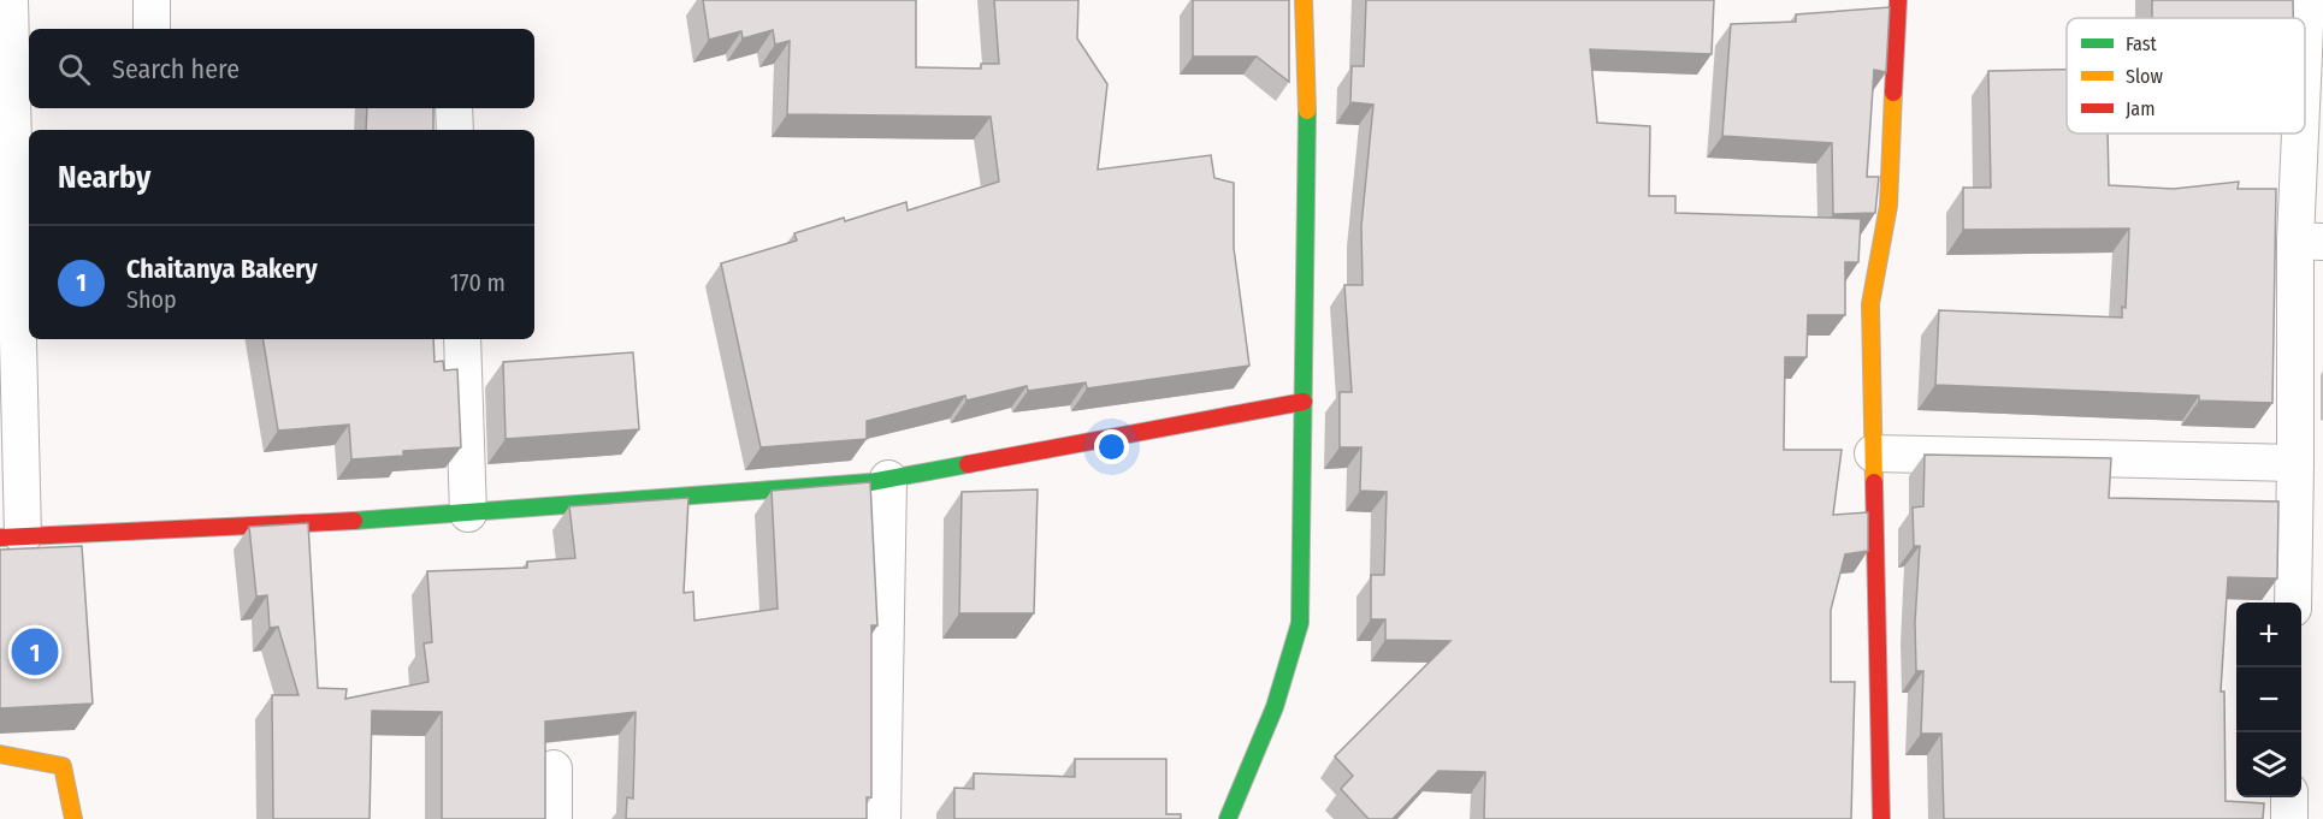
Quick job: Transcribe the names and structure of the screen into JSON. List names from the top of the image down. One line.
{"legend":["Fast","Slow","Jam"],"page":{"search":"Search here","heading":"Nearby","list":[{"mark":"1","name":"Chaitanya Bakery","note":"Shop","value":"170 m"}],"map_buttons":["+","−"],"pins":"1"}}
